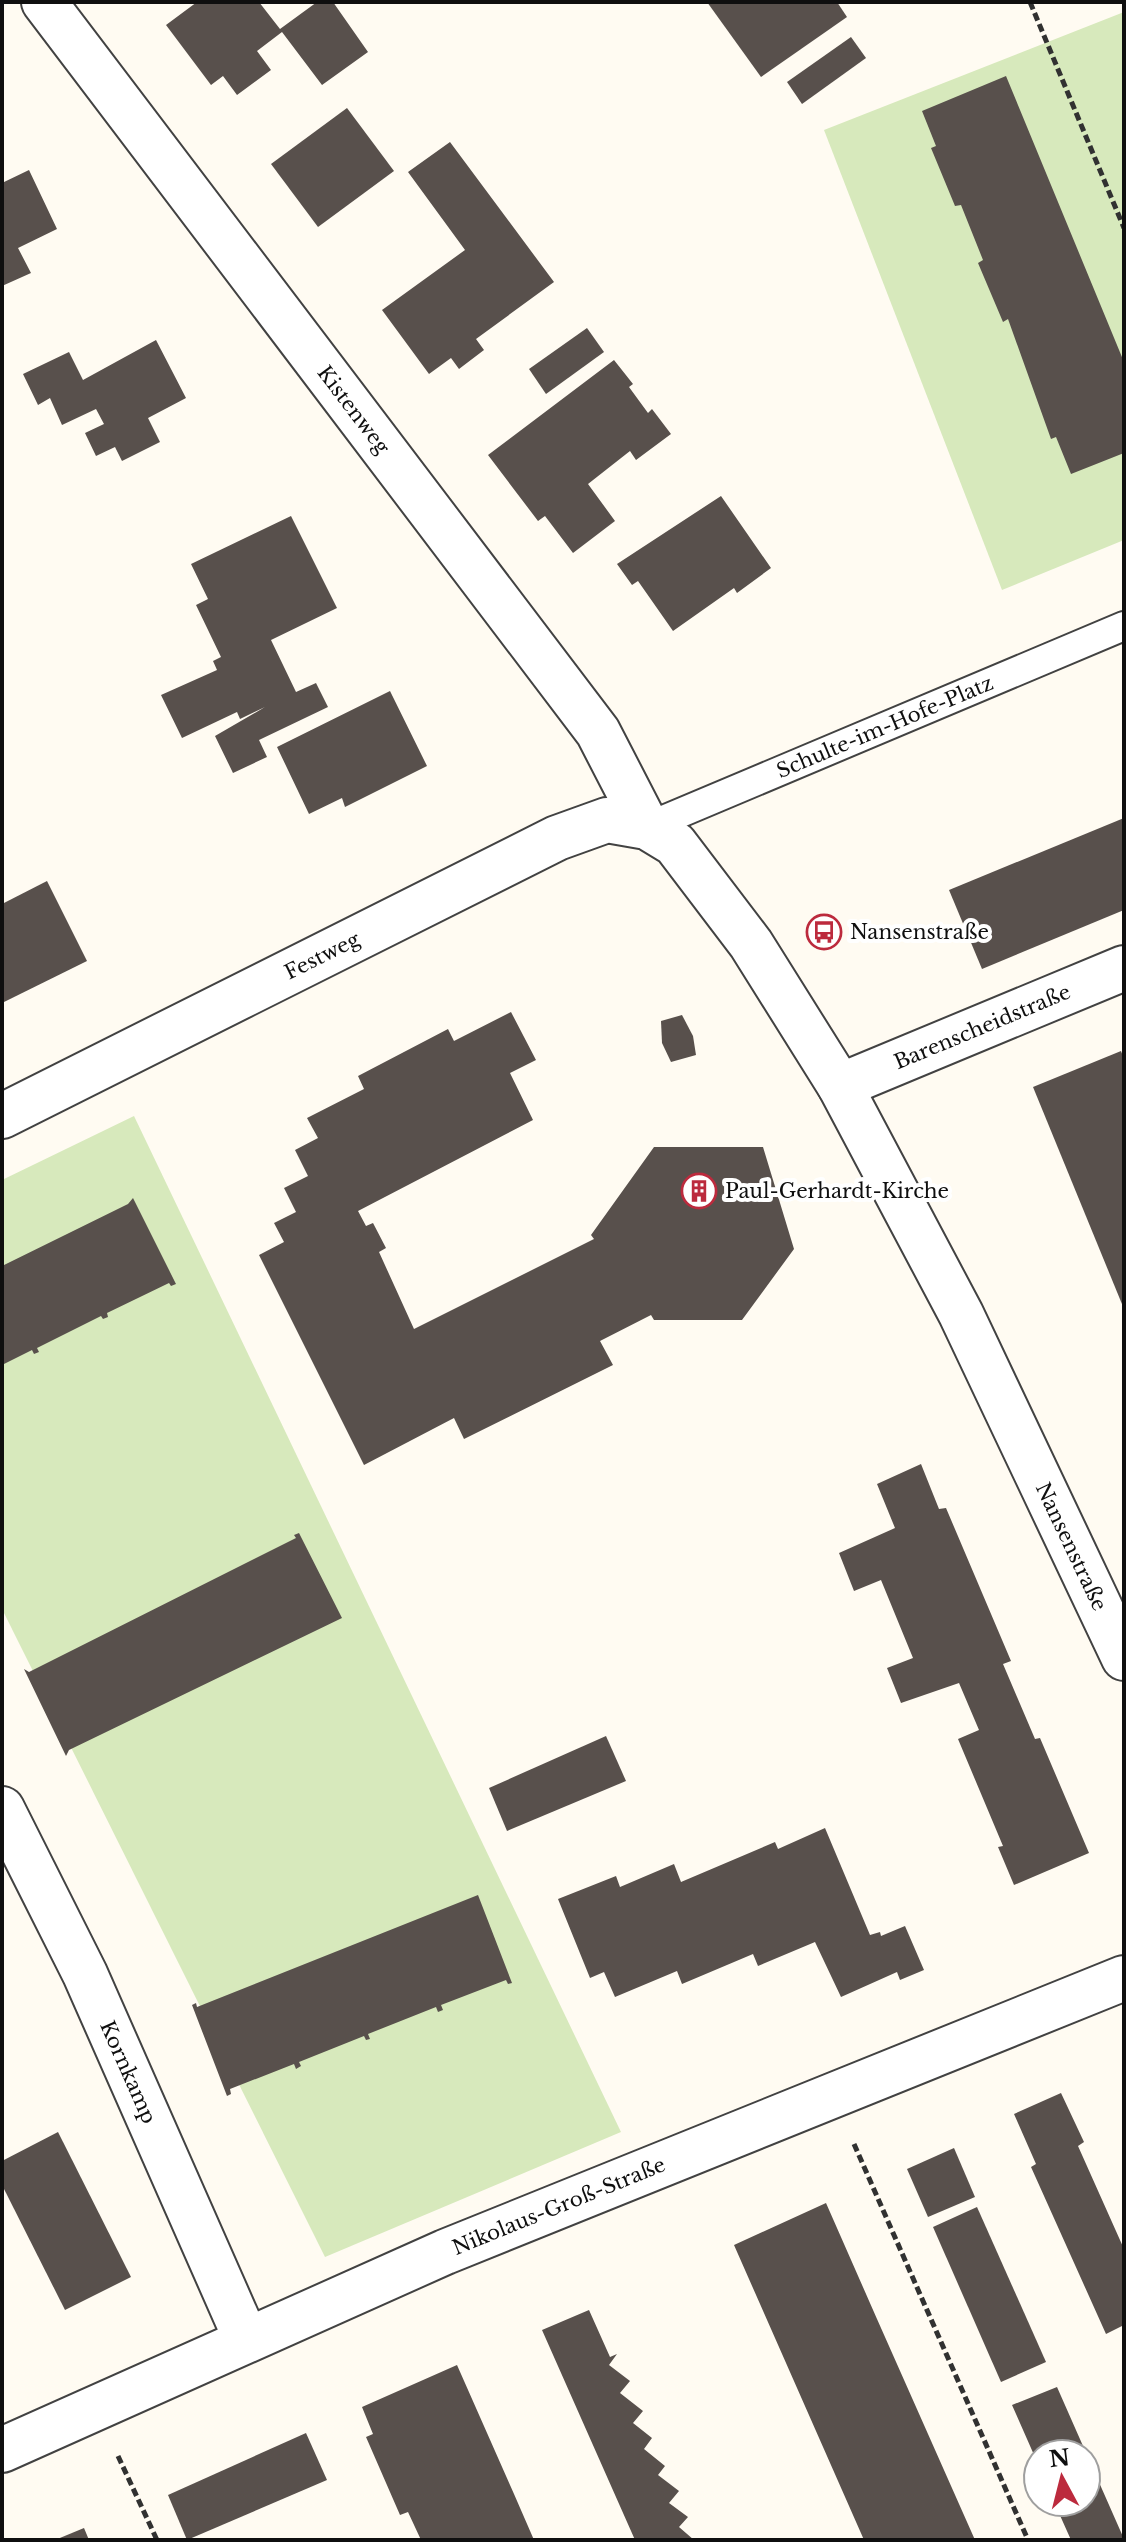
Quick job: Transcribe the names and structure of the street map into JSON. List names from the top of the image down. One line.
{"streets":{"street":["Kistenweg","Festweg","Barenscheidstraße","Nansenstraße","Kornkamp","Nikolaus-Groß-Straße"],"lane":["Schulte-im-Hofe-Platz"]},"crossings":[["Kistenweg","Schulte-im-Hofe-Platz"],["Kistenweg","Festweg"],["Kistenweg","Nansenstraße"],["Schulte-im-Hofe-Platz","Festweg"],["Schulte-im-Hofe-Platz","Nansenstraße"],["Festweg","Nansenstraße"],["Barenscheidstraße","Nansenstraße"],["Kornkamp","Nikolaus-Groß-Straße"]],"places":{"bus stop":["Nansenstraße"],"building":["Paul-Gerhardt-Kirche"]},"north":"top"}
